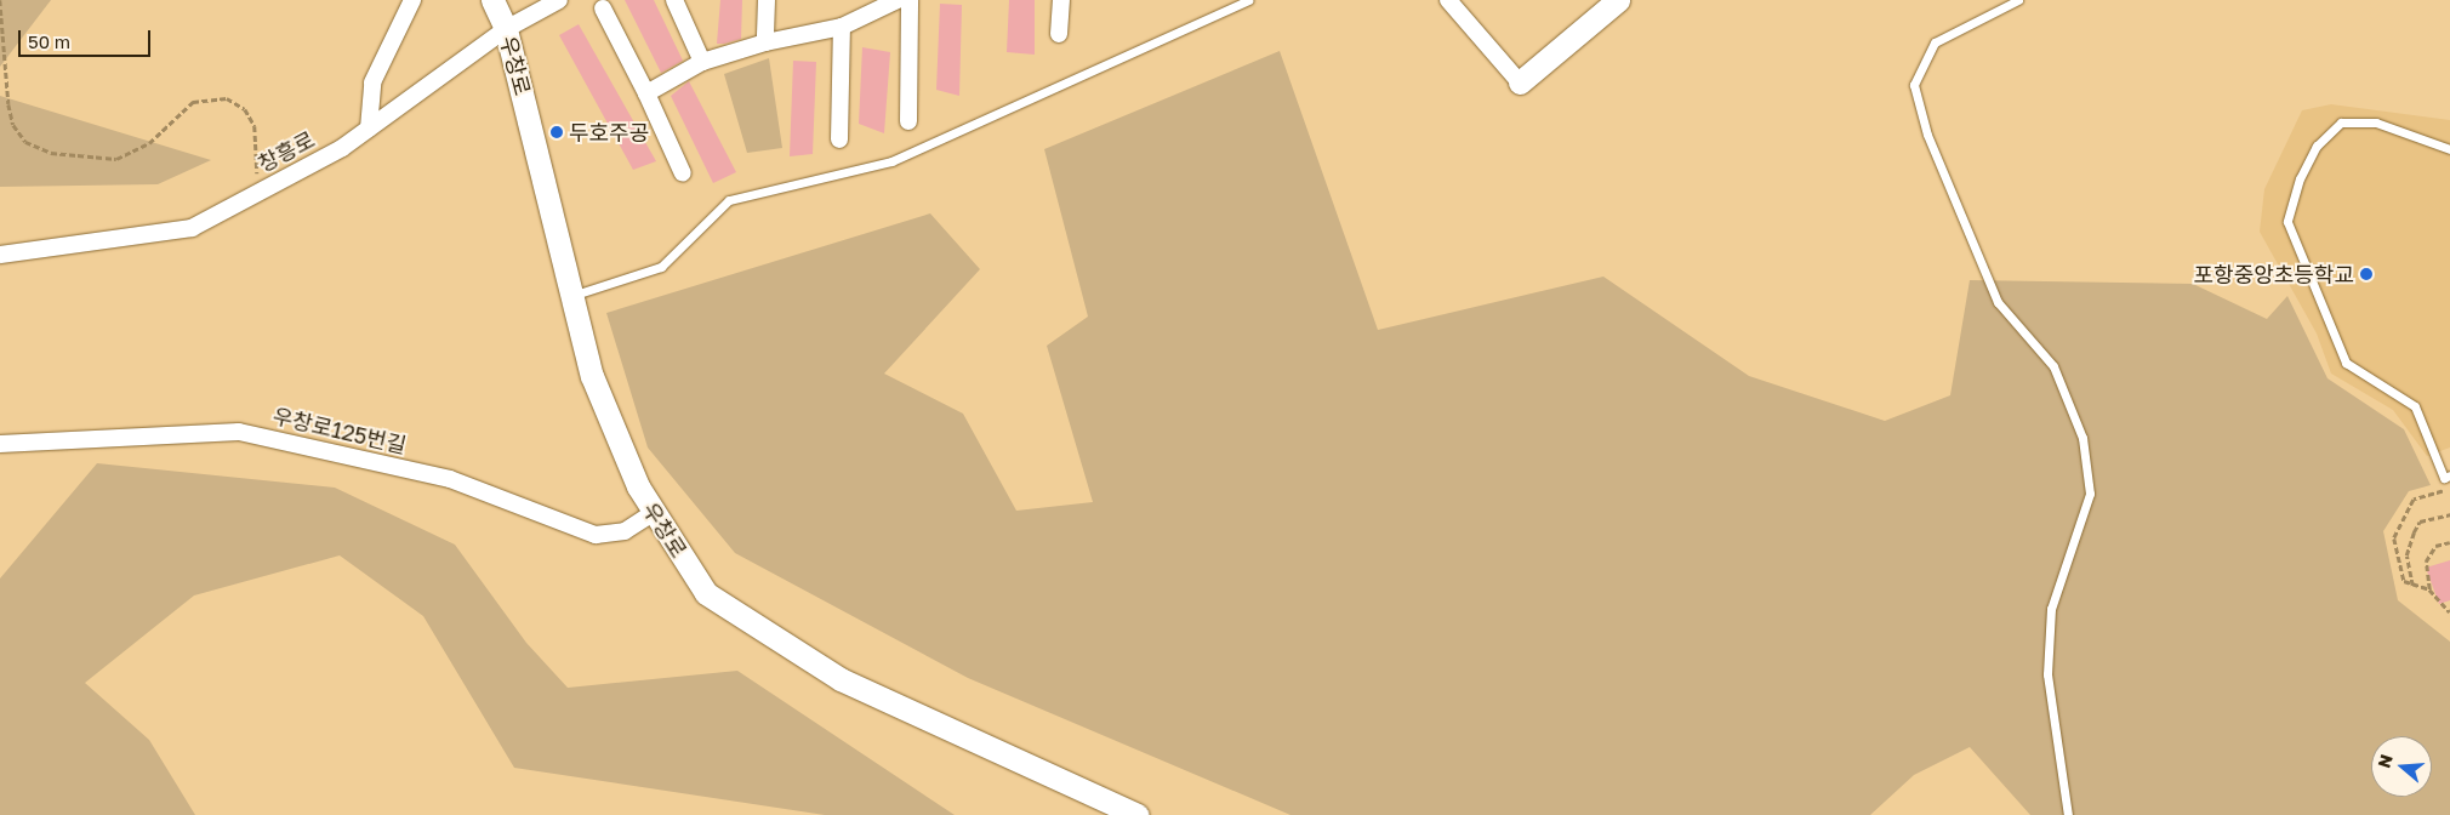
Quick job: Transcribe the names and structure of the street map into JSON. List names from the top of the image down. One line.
{"streets":{"main road":["우창로"],"street":["창흥로","우창로125번길"]},"crossings":[["우창로","창흥로"],["우창로","우창로125번길"]],"places":["두호주공","포항중앙초등학교"],"scale_bar":"50 m","north":"left"}
